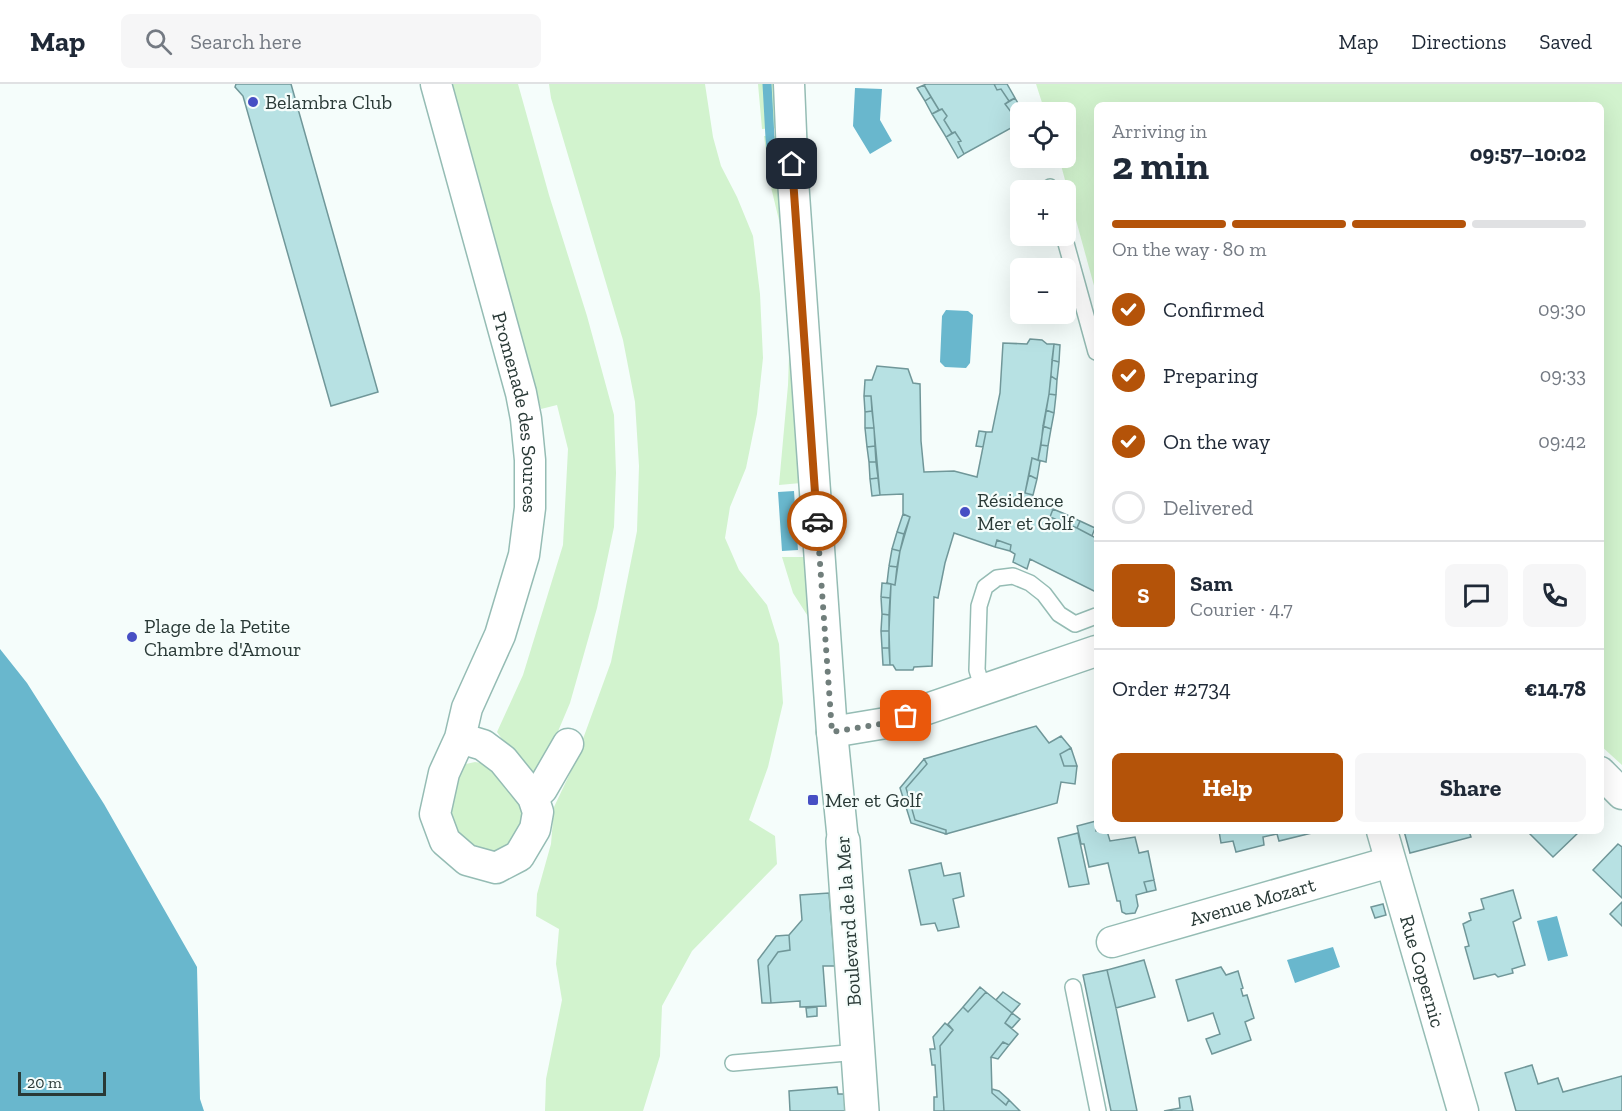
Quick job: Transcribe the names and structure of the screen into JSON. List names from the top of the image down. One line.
{"streets":{"main road":["Boulevard de la Mer"],"street":["Promenade des Sources","Avenue Mozart","Rue Copernic"]},"crossings":[["Avenue Mozart","Rue Copernic"]],"places":{"other":["Belambra Club","Résidence Mer et Golf","Plage de la Petite Chambre d'Amour"],"transit":["Mer et Golf"]},"scale_bar":"20 m","page":{"header":"Map","search":"Search here","nav":["Map","Directions","Saved"],"map_buttons":["+","−"],"heading":["2 min","Arriving in","09:57–10:02"],"panel":["Sam","Courier · 4.7","Order #2734","€14.78"],"bar":"On the way · 80 m","list":[["Confirmed","09:30"],["Preparing","09:33"],["On the way","09:42"],"Delivered"],"round":"S","buttons":["Help","Share"],"scale":"20 m"}}
